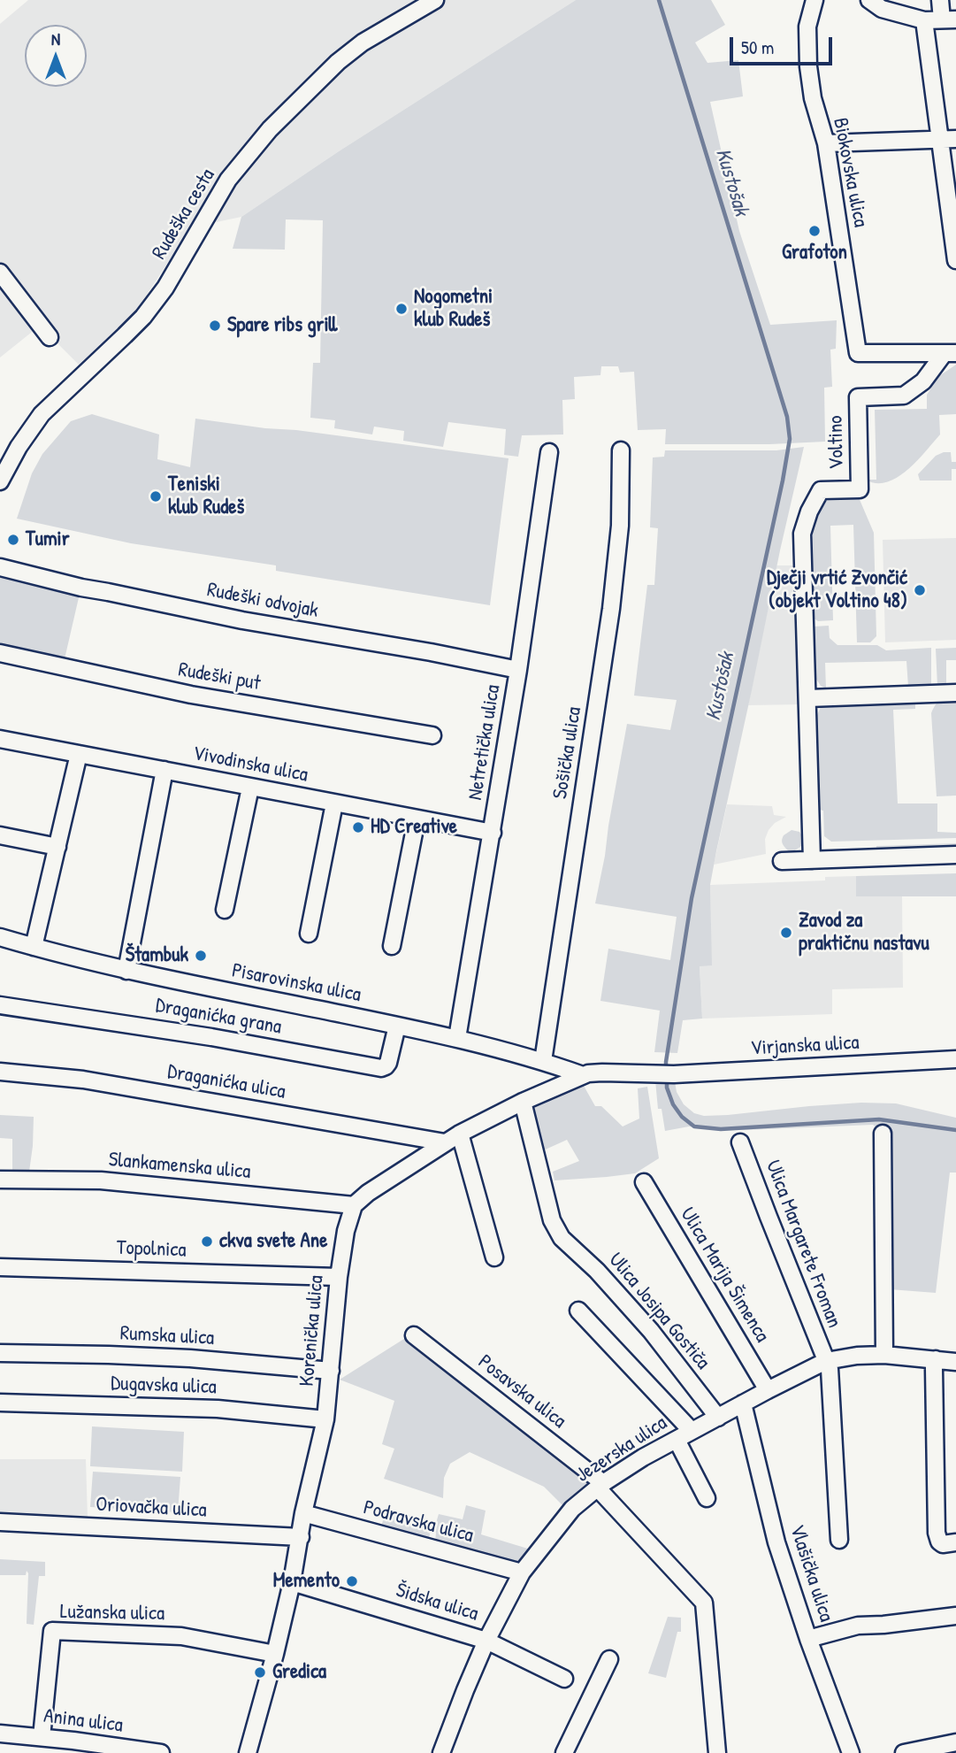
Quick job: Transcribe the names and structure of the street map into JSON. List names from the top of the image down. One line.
{"streets":{"street":["Biokovska ulica","Rudeška cesta","Voltino","Rudeški odvojak","Rudeški put","Netretička ulica","Sošička ulica","Vivodinska ulica","Pisarovinska ulica","Draganićka grana","Virjanska ulica","Draganićka ulica","Slankamenska ulica","Ulica Margarete Froman","Topolnica","Ulica Marija Šimenca","Ulica Josipa Gostiča","Korenička ulica","Rumska ulica","Dugavska ulica","Posavska ulica","Jezerska ulica","Oriovačka ulica","Podravska ulica","Vlašička ulica","Šidska ulica","Lužanska ulica","Anina ulica"]},"crossings":[["Biokovska ulica","Voltino"],["Rudeški odvojak","Netretička ulica"],["Netretička ulica","Vivodinska ulica"],["Netretička ulica","Pisarovinska ulica"],["Sošička ulica","Pisarovinska ulica"],["Pisarovinska ulica","Draganićka grana"],["Pisarovinska ulica","Virjanska ulica"],["Slankamenska ulica","Korenička ulica"],["Ulica Margarete Froman","Jezerska ulica"],["Topolnica","Korenička ulica"],["Ulica Marija Šimenca","Jezerska ulica"],["Ulica Josipa Gostiča","Jezerska ulica"],["Korenička ulica","Rumska ulica"],["Korenička ulica","Dugavska ulica"],["Korenička ulica","Oriovačka ulica"],["Korenička ulica","Podravska ulica"],["Korenička ulica","Šidska ulica"],["Korenička ulica","Lužanska ulica"],["Posavska ulica","Jezerska ulica"],["Jezerska ulica","Podravska ulica"],["Jezerska ulica","Vlašička ulica"],["Jezerska ulica","Šidska ulica"],["Lužanska ulica","Anina ulica"]],"water":["Kustošak"],"places":["Grafoton","Nogometni klub Rudeš","Spare ribs grill","Teniski klub Rudeš","Tumir","Dječji vrtić Zvončić (objekt Voltino 48)","HD Creative","Zavod za praktičnu nastavu","Štambuk","ckva svete Ane","Memento","Gredica"],"scale_bar":"50 m","north":"top"}
